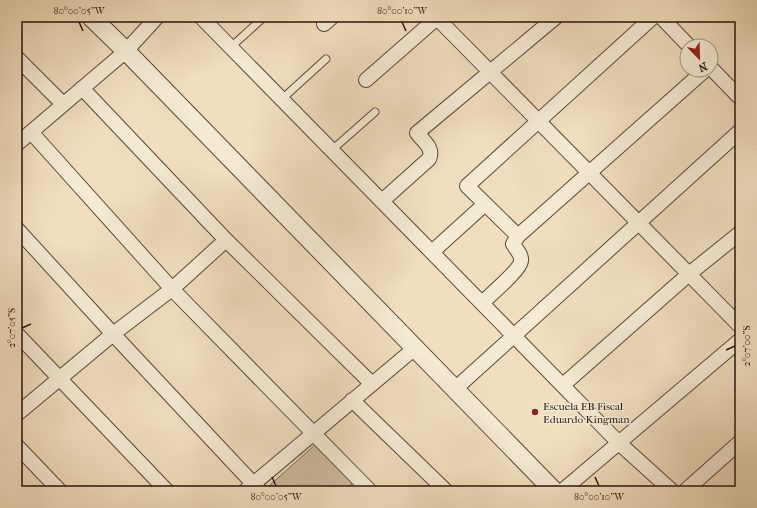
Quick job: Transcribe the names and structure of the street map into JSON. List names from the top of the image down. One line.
{"places":["Escuela EB Fiscal Eduardo Kingman"],"north":"bottom right","coordinates":["80°00'05\"W","80°00'10\"W","2°07'05\"S","2°07'00\"S"]}
